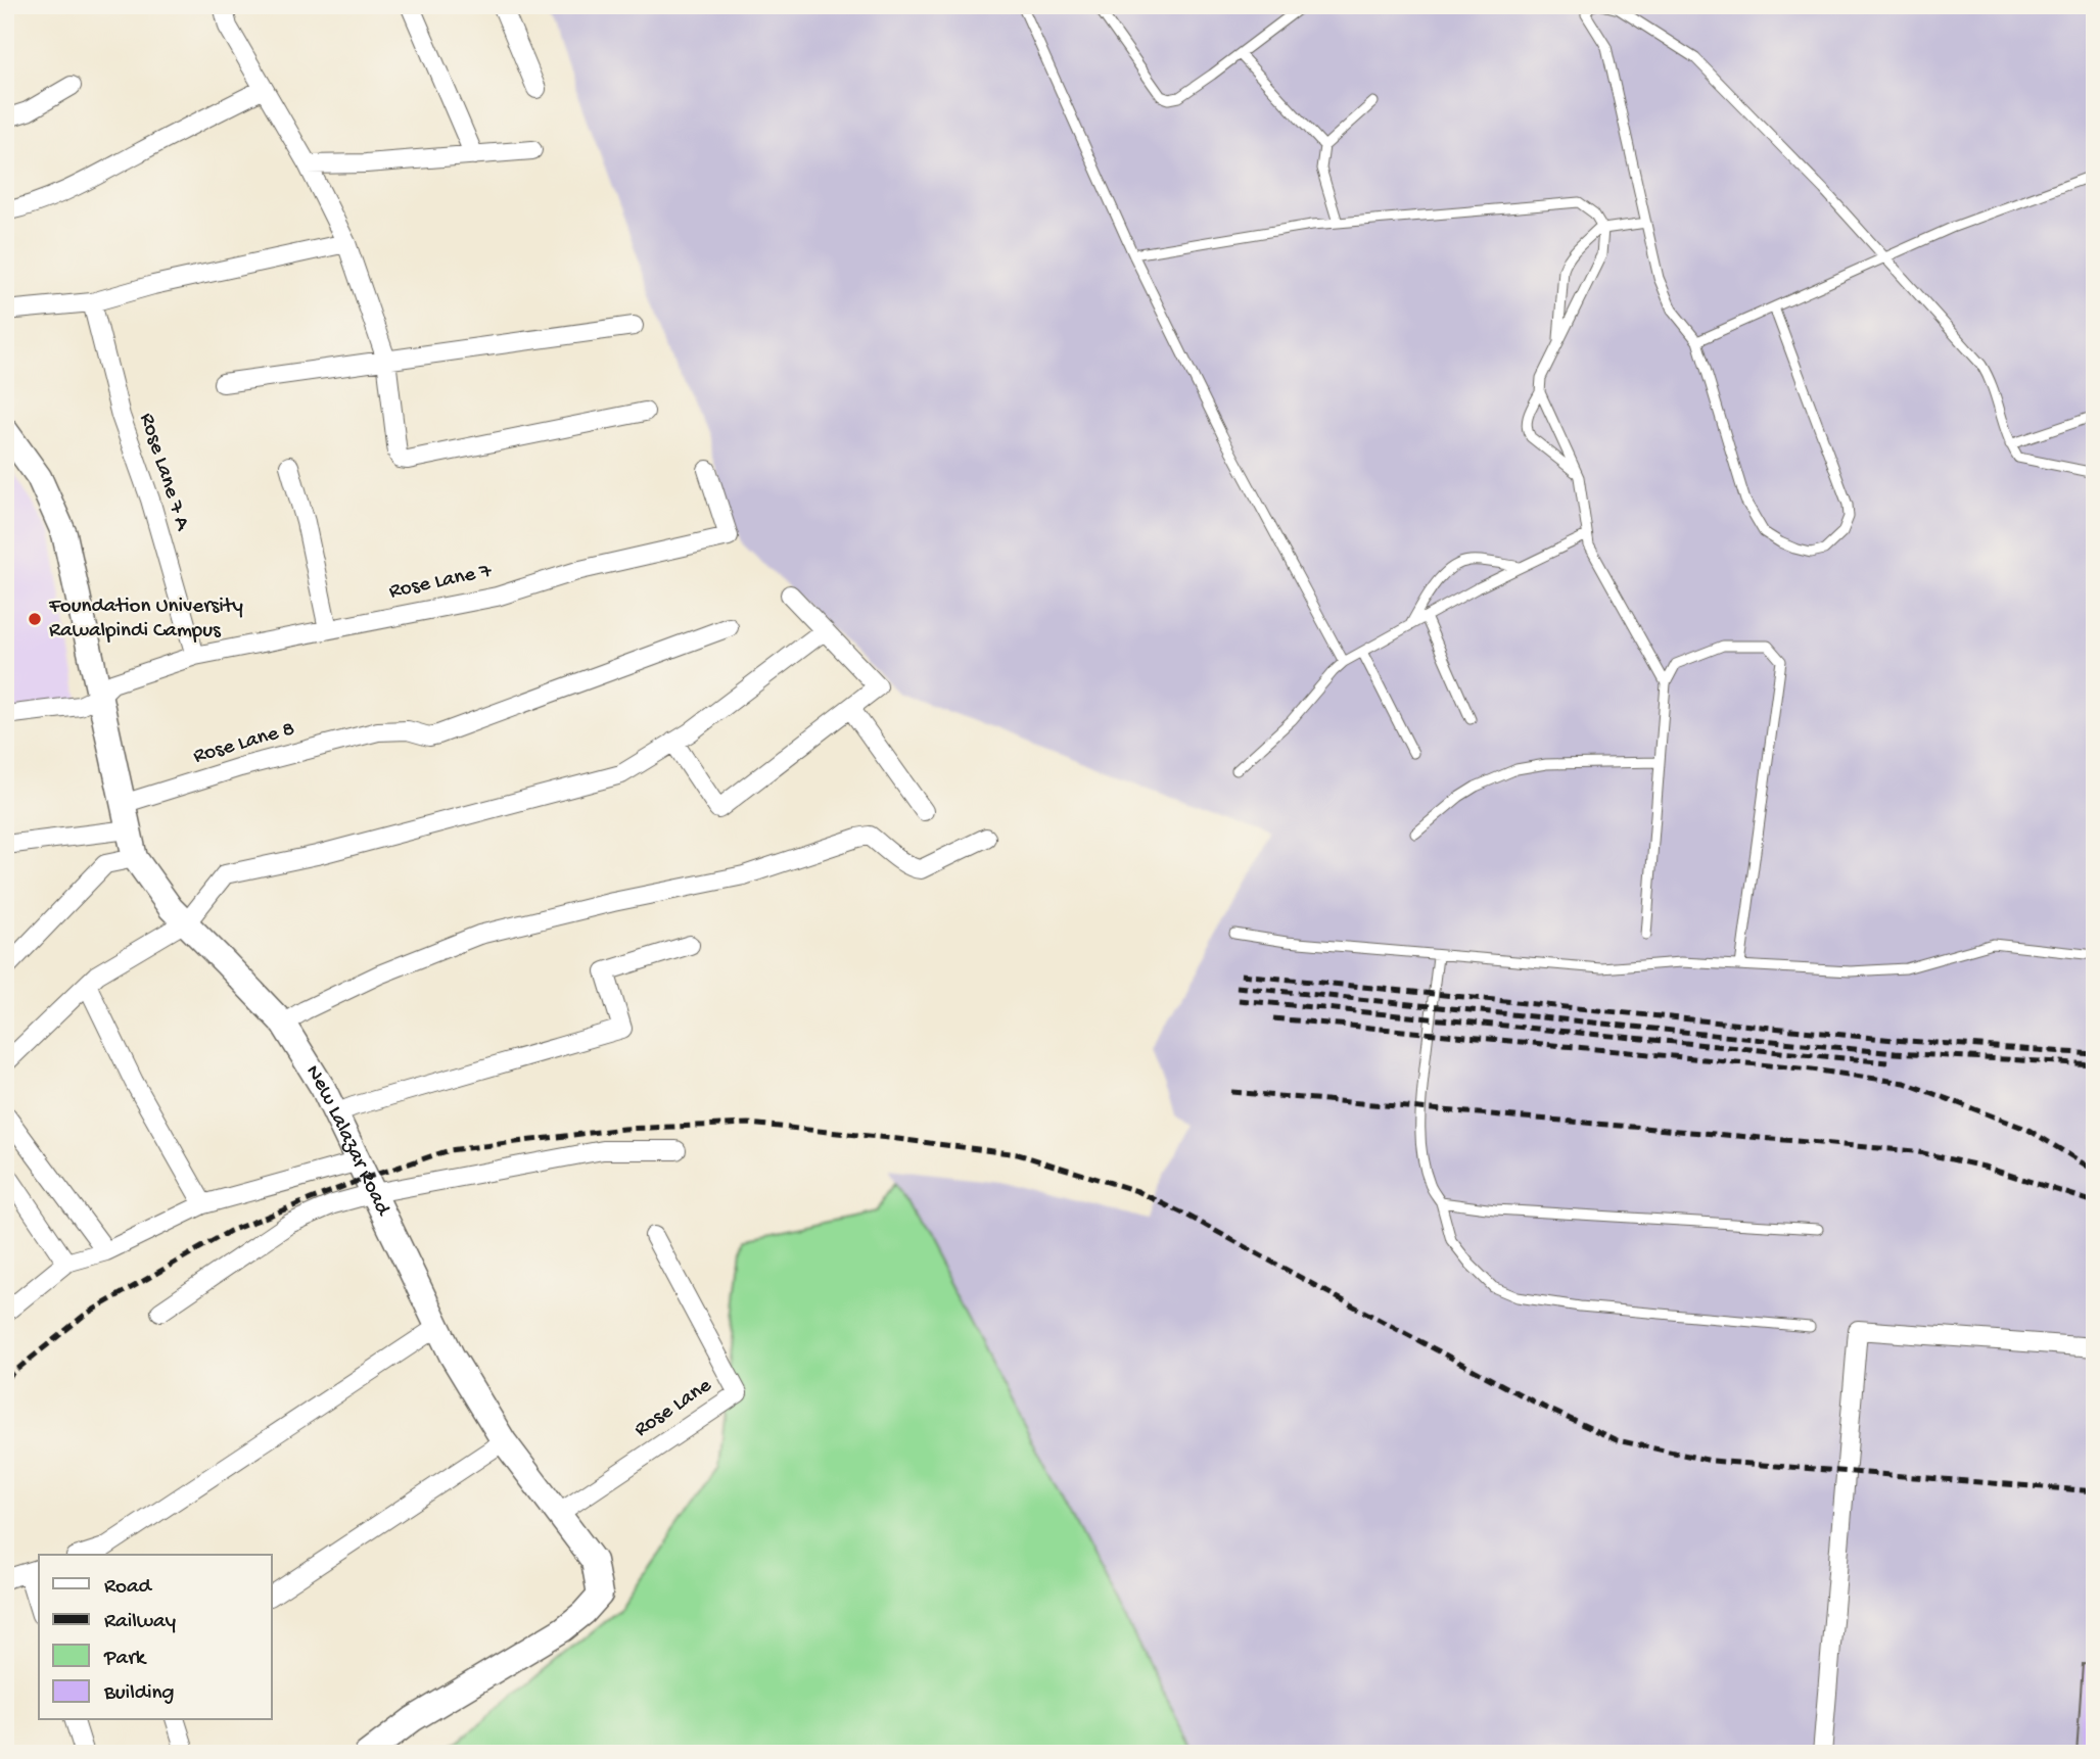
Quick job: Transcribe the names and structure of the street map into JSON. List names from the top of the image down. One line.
{"streets":{"street":["Rose Lane 7 A","Rose Lane 7","Rose Lane 8","New Lalazar Road","Rose Lane"]},"crossings":[["Rose Lane 7 A","Rose Lane 7"],["Rose Lane 7","New Lalazar Road"],["Rose Lane 8","New Lalazar Road"],["New Lalazar Road","Rose Lane"]],"places":["Foundation University Rawalpindi Campus"],"legend":["Road","Railway","Park","Building"]}
